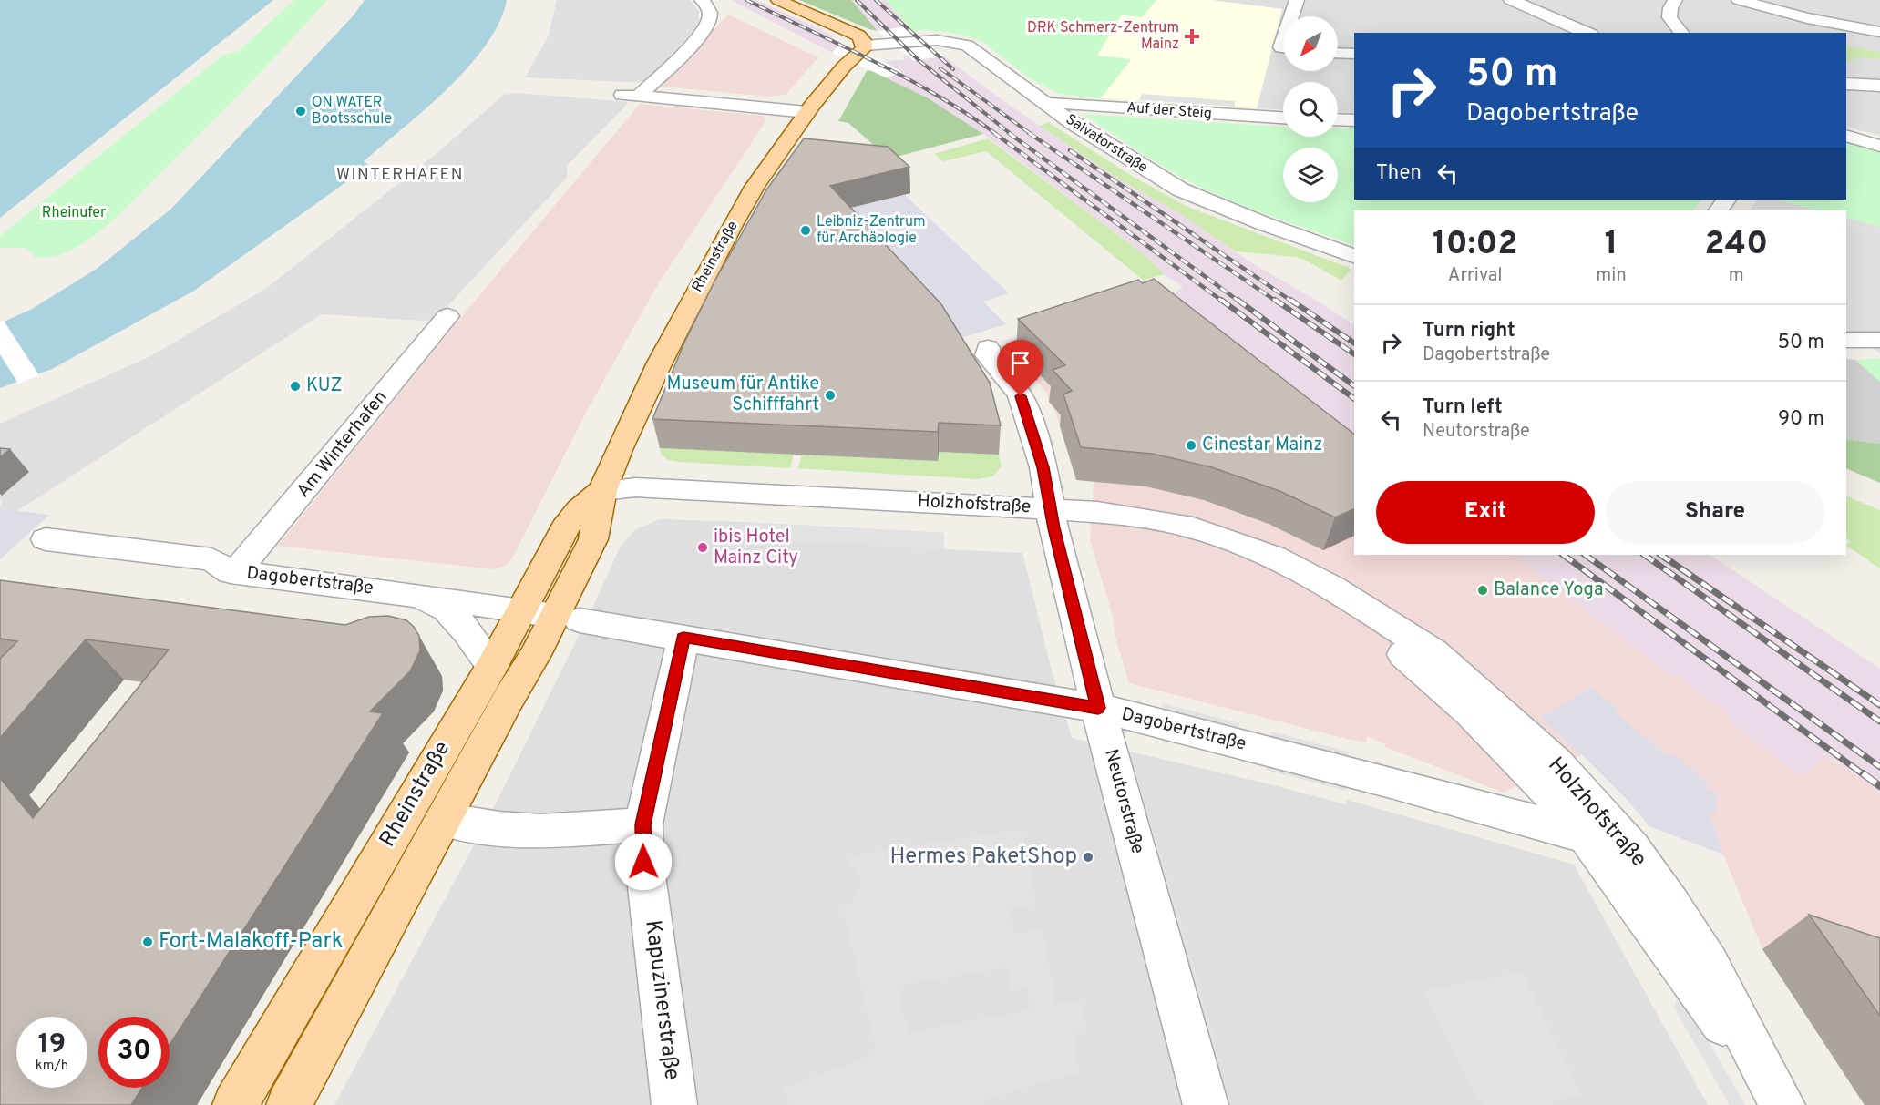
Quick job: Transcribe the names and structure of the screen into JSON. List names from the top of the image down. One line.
{"streets":{"main road":["Rheinstraße"],"street":["Auf der Steig","Salvatorstraße","Am Winterhafen","Holzhofstraße","Dagobertstraße","Neutorstraße","Kapuzinerstraße"]},"crossings":[["Auf der Steig","Salvatorstraße"],["Salvatorstraße","Rheinstraße"],["Rheinstraße","Holzhofstraße"],["Rheinstraße","Dagobertstraße"],["Am Winterhafen","Dagobertstraße"],["Holzhofstraße","Dagobertstraße"],["Holzhofstraße","Neutorstraße"],["Dagobertstraße","Neutorstraße"],["Dagobertstraße","Kapuzinerstraße"]],"districts":["WINTERHAFEN"],"parks":["Rheinufer"],"places":{"health":["DRK Schmerz-Zentrum Mainz"],"other":["ON WATER Bootsschule","Leibniz-Zentrum für Archäologie","KUZ","Museum für Antike Schifffahrt","Cinestar Mainz","ibis Hotel Mainz City","Balance Yoga","Hermes PaketShop","Fort-Malakoff-Park"]},"north":"bottom left","page":{"turn":["50 m","Dagobertstraße"],"then":"Then","eta":["10:02","Arrival","1","min","240","m"],"list":[{"name":"Turn right","note":"Dagobertstraße","value":"50 m"},{"name":"Turn left","note":"Neutorstraße","value":"90 m"}],"buttons":["Exit","Share"],"speed":"19 km/h","limit":"30"}}
